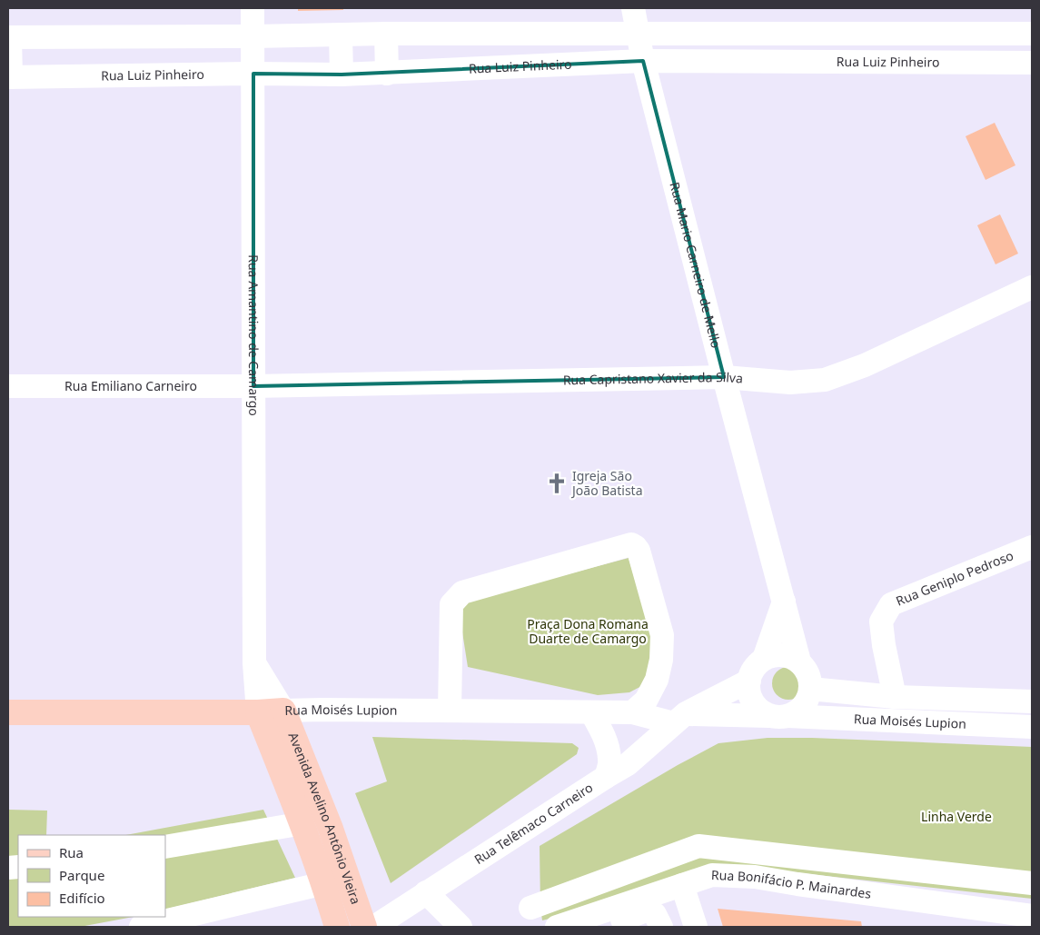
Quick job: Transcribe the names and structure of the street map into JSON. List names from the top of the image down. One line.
{"streets":{"main road":["Rua Moisés Lupion","Avenida Avelino Antônio Vieira"],"street":["Rua Luiz Pinheiro","Rua Mario Carneiro de Mello","Rua Amantino de Camargo","Rua Capristano Xavier da Silva","Rua Emiliano Carneiro","Rua Geniplo Pedroso","Rua Telêmaco Carneiro","Rua Bonifácio P. Mainardes"]},"crossings":[["Rua Luiz Pinheiro","Rua Mario Carneiro de Mello"],["Rua Luiz Pinheiro","Rua Amantino de Camargo"],["Rua Mario Carneiro de Mello","Rua Capristano Xavier da Silva"],["Rua Mario Carneiro de Mello","Rua Moisés Lupion"],["Rua Amantino de Camargo","Rua Capristano Xavier da Silva"],["Rua Amantino de Camargo","Rua Emiliano Carneiro"],["Rua Amantino de Camargo","Rua Moisés Lupion"],["Rua Amantino de Camargo","Avenida Avelino Antônio Vieira"],["Rua Capristano Xavier da Silva","Rua Emiliano Carneiro"],["Rua Geniplo Pedroso","Rua Moisés Lupion"],["Rua Moisés Lupion","Avenida Avelino Antônio Vieira"],["Rua Moisés Lupion","Rua Telêmaco Carneiro"]],"parks":["Praça Dona Romana Duarte de Camargo","Linha Verde"],"places":{"church":["Igreja São João Batista"]},"legend":["Rua","Parque","Edifício"]}
